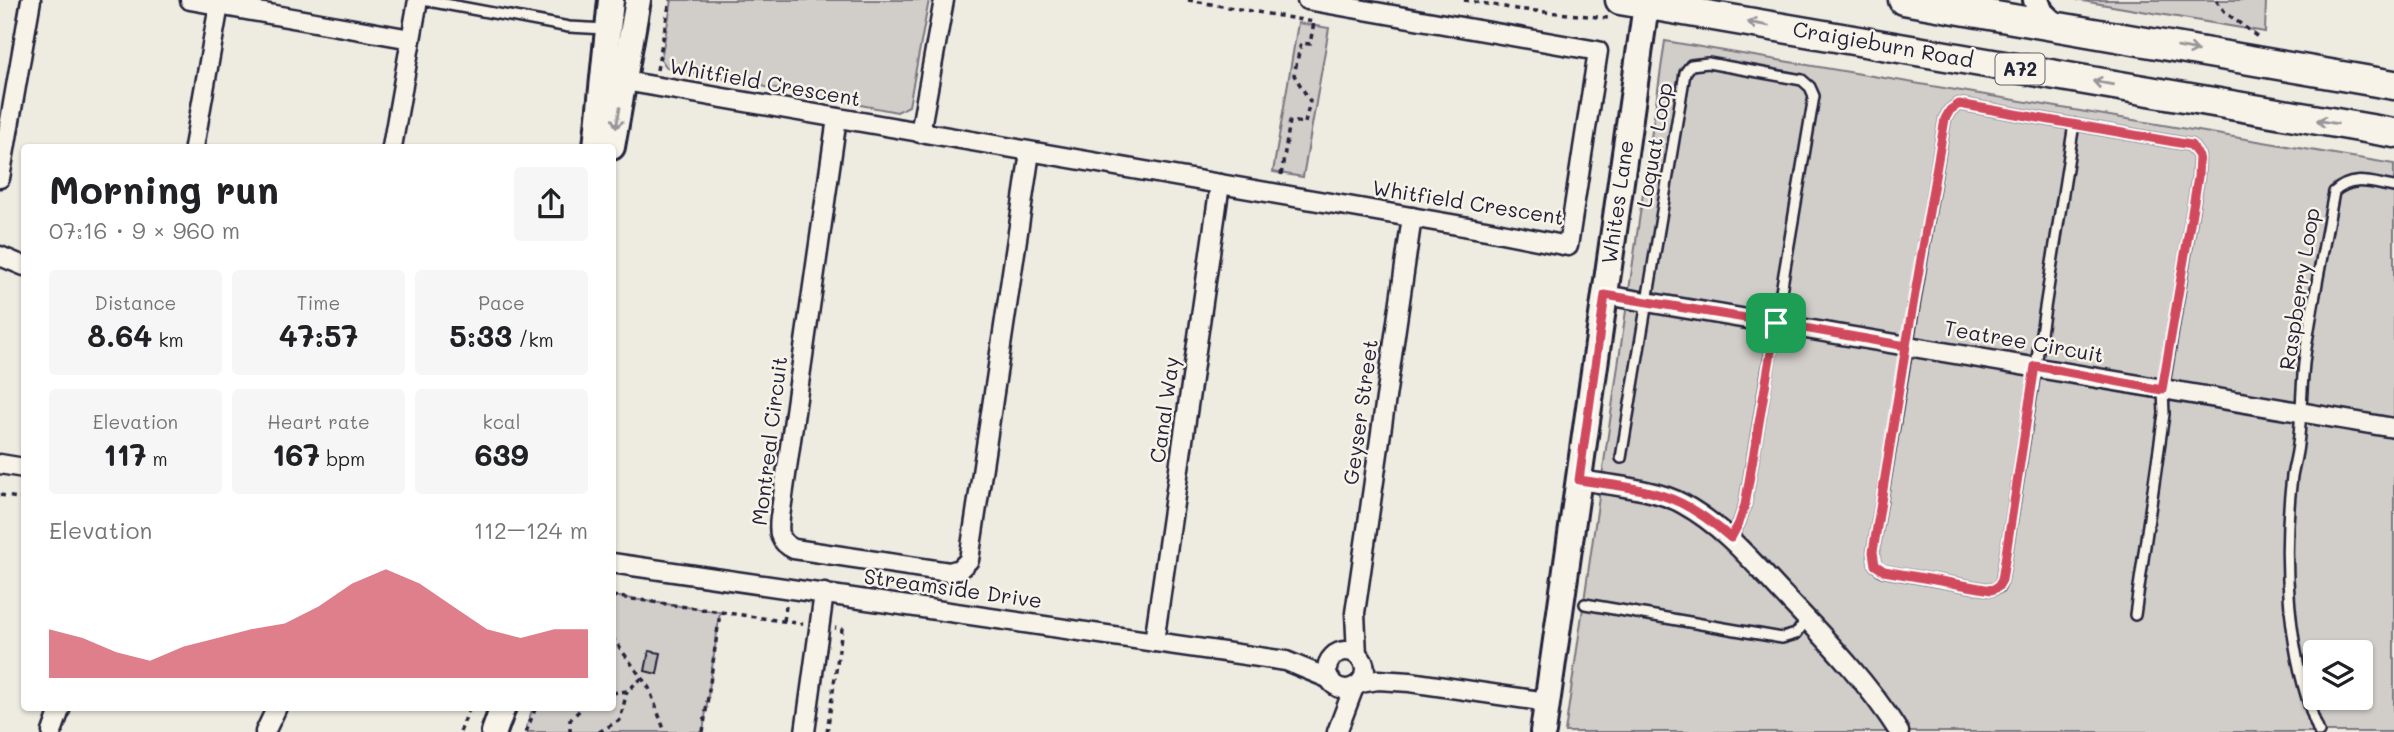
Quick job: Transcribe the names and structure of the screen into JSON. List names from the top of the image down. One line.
{"streets":{"main road":["Craigieburn Road","A72"],"street":["Whitfield Crescent","Whites Lane","Teatree Circuit","Canal Way","Geyser Street","Montreal Circuit","Streamside Drive"],"lane":["Loquat Loop","Raspberry Loop"]},"crossings":[["Craigieburn Road","Whites Lane"],["Whitfield Crescent","Canal Way"],["Whitfield Crescent","Geyser Street"],["Whitfield Crescent","Montreal Circuit"],["Loquat Loop","Teatree Circuit"],["Whites Lane","Teatree Circuit"],["Whites Lane","Streamside Drive"],["Raspberry Loop","Teatree Circuit"],["Canal Way","Streamside Drive"],["Geyser Street","Streamside Drive"]],"page":{"heading":["Morning run","07:16 · 9 × 960 m"],"stats":[["Distance","8.64 km"],["Time","47:57"],["Pace","5:33 /km"],["Elevation","117 m"],["Heart rate","167 bpm"],["kcal","639"]],"chart":["Elevation","112–124 m"]}}
